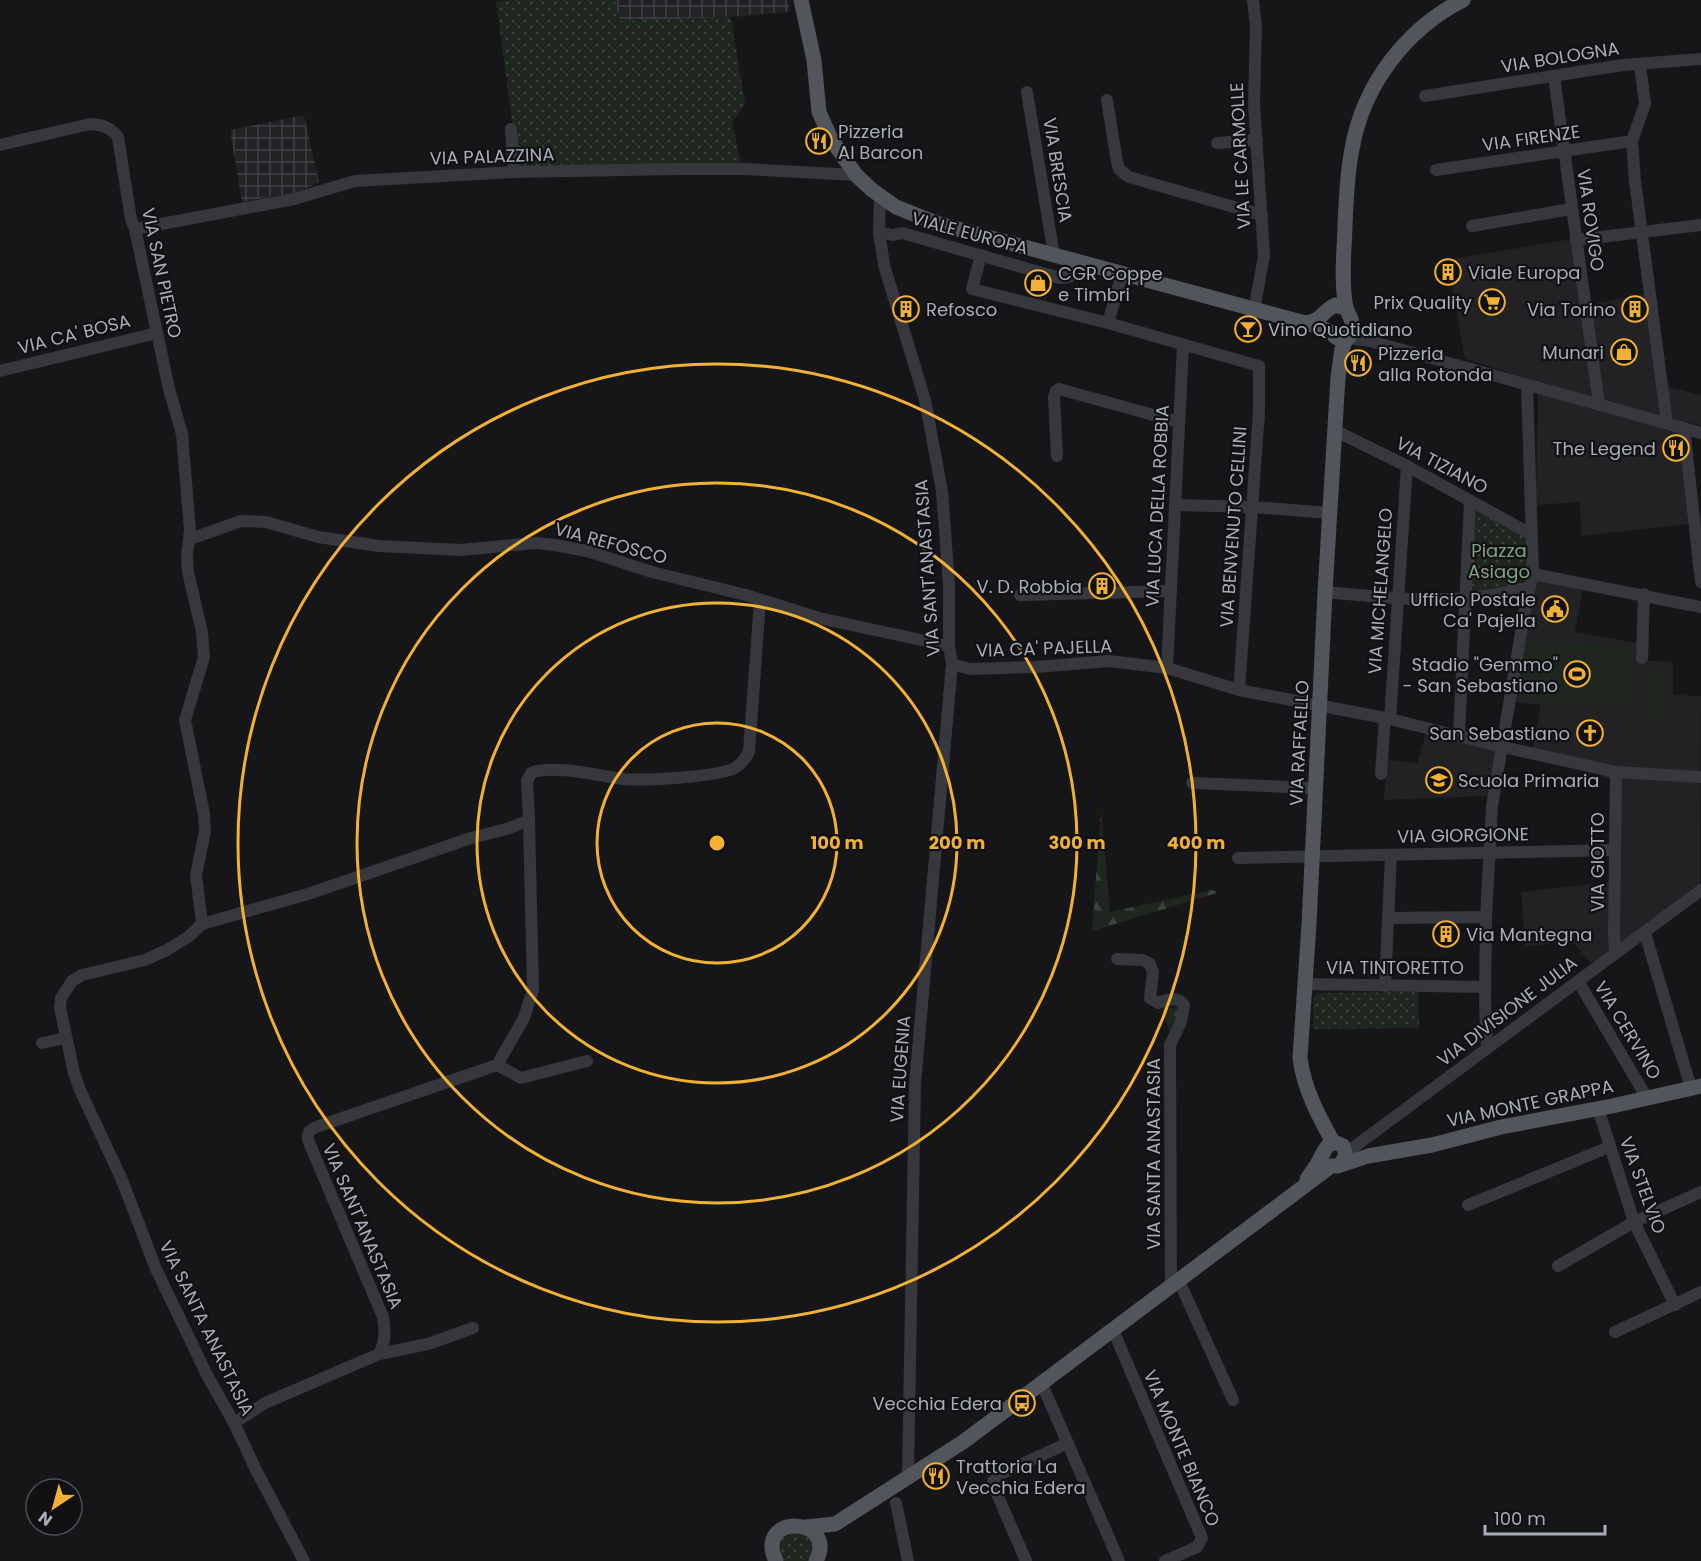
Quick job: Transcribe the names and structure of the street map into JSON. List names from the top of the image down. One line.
{"streets":{"main road":["VIALE EUROPA","VIA RAFFAELLO","VIA MONTE GRAPPA"],"street":["VIA BOLOGNA","VIA FIRENZE","VIA PALAZZINA","VIA LE CARMOLLE","VIA BRESCIA","VIA ROVIGO","VIA SAN PIETRO","VIA CA' BOSA","VIA TIZIANO","VIA LUCA DELLA ROBBIA","VIA BENVENUTO CELLINI","VIA REFOSCO","VIA SANT'ANASTASIA","VIA MICHELANGELO","VIA CA' PAJELLA","VIA GIORGIONE","VIA GIOTTO","VIA TINTORETTO","VIA DIVISIONE JULIA","VIA CERVINO","VIA EUGENIA","VIA SANTA ANASTASIA","VIA STELVIO","VIA MONTE BIANCO"]},"crossings":[["VIA BOLOGNA","VIA ROVIGO"],["VIA FIRENZE","VIA ROVIGO"],["VIA PALAZZINA","VIALE EUROPA"],["VIA PALAZZINA","VIA SAN PIETRO"],["VIA LE CARMOLLE","VIALE EUROPA"],["VIA BRESCIA","VIALE EUROPA"],["VIA ROVIGO","VIALE EUROPA"],["VIALE EUROPA","VIA SANT'ANASTASIA"],["VIALE EUROPA","VIA RAFFAELLO"],["VIA SAN PIETRO","VIA CA' BOSA"],["VIA SAN PIETRO","VIA REFOSCO"],["VIA TIZIANO","VIA MICHELANGELO"],["VIA TIZIANO","VIA RAFFAELLO"],["VIA LUCA DELLA ROBBIA","VIA BENVENUTO CELLINI"],["VIA LUCA DELLA ROBBIA","VIA CA' PAJELLA"],["VIA BENVENUTO CELLINI","VIA CA' PAJELLA"],["VIA REFOSCO","VIA SANT'ANASTASIA"],["VIA SANT'ANASTASIA","VIA CA' PAJELLA"],["VIA SANT'ANASTASIA","VIA EUGENIA"],["VIA MICHELANGELO","VIA CA' PAJELLA"],["VIA CA' PAJELLA","VIA RAFFAELLO"],["VIA CA' PAJELLA","VIA GIOTTO"],["VIA CA' PAJELLA","VIA EUGENIA"],["VIA RAFFAELLO","VIA GIORGIONE"],["VIA RAFFAELLO","VIA TINTORETTO"],["VIA RAFFAELLO","VIA DIVISIONE JULIA"],["VIA RAFFAELLO","VIA MONTE GRAPPA"],["VIA GIORGIONE","VIA GIOTTO"],["VIA GIOTTO","VIA DIVISIONE JULIA"],["VIA DIVISIONE JULIA","VIA CERVINO"],["VIA DIVISIONE JULIA","VIA MONTE GRAPPA"],["VIA CERVINO","VIA MONTE GRAPPA"],["VIA MONTE GRAPPA","VIA STELVIO"]],"parks":["Piazza Asiago"],"places":{"restaurant":["Pizzeria Al Barcon","Pizzeria alla Rotonda","The Legend","Trattoria La Vecchia Edera"],"building":["Viale Europa","Refosco","Via Torino","V. D. Robbia","Via Mantegna"],"shop":["CGR Coppe e Timbri","Munari"],"supermarket":["Prix Quality"],"bar":["Vino Quotidiano"],"public building":["Ufficio Postale Ca' Pajella"],"sports":["Stadio \"Gemmo\" - San Sebastiano"],"church":["San Sebastiano"],"school or university":["Scuola Primaria"],"bus stop":["Vecchia Edera"]},"scale_bar":"100 m","north":"bottom left","rings":["100 m","200 m","300 m","400 m"]}
